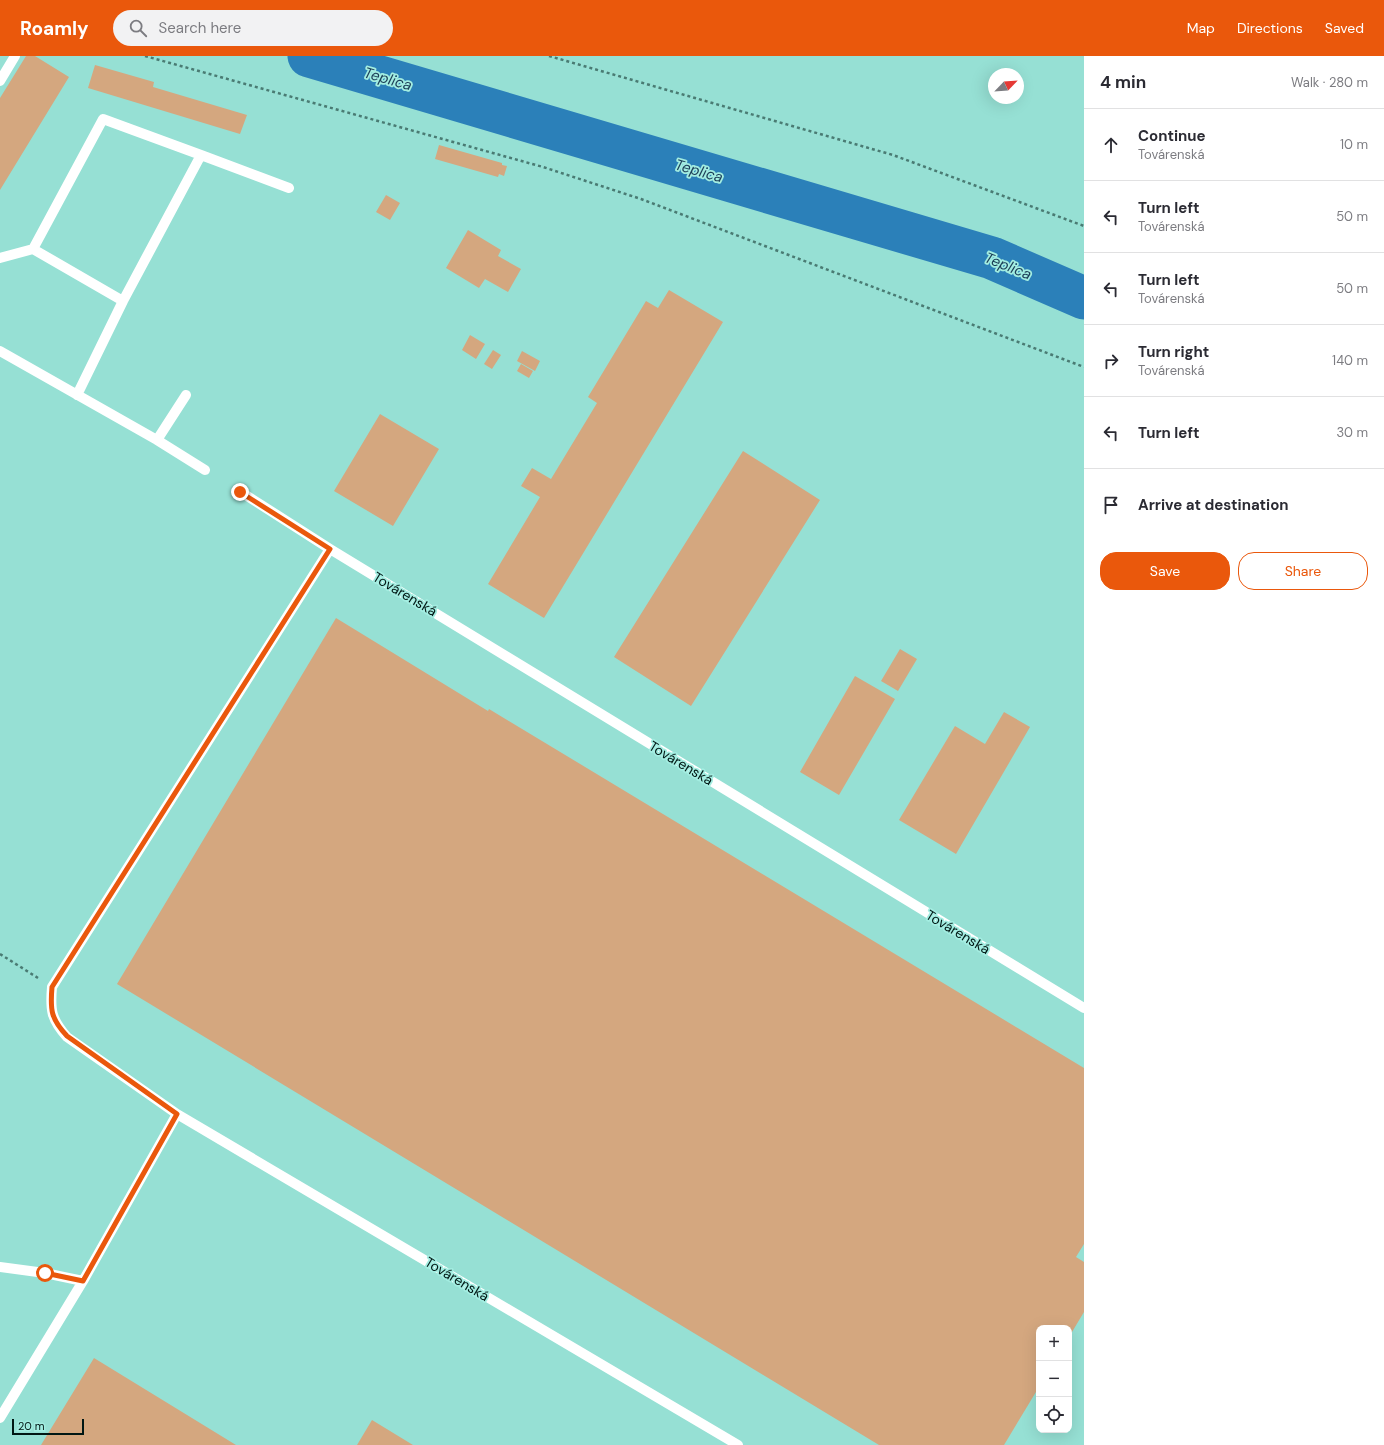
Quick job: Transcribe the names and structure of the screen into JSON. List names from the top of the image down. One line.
{"streets":{"lane":["Továrenská"]},"water":["Teplica"],"scale_bar":"20 m","north":"top right","page":{"header":"Roamly","search":"Search here","nav":["Map","Directions","Saved"],"heading":["4 min","Walk · 280 m"],"list":[["Continue","Továrenská","10 m"],["Turn left","Továrenská","50 m"],["Turn left","Továrenská","50 m"],["Turn right","Továrenská","140 m"],["Turn left","30 m"],"Arrive at destination"],"buttons":["Save","Share"],"map_buttons":["+","−"],"scale":"20 m"}}
